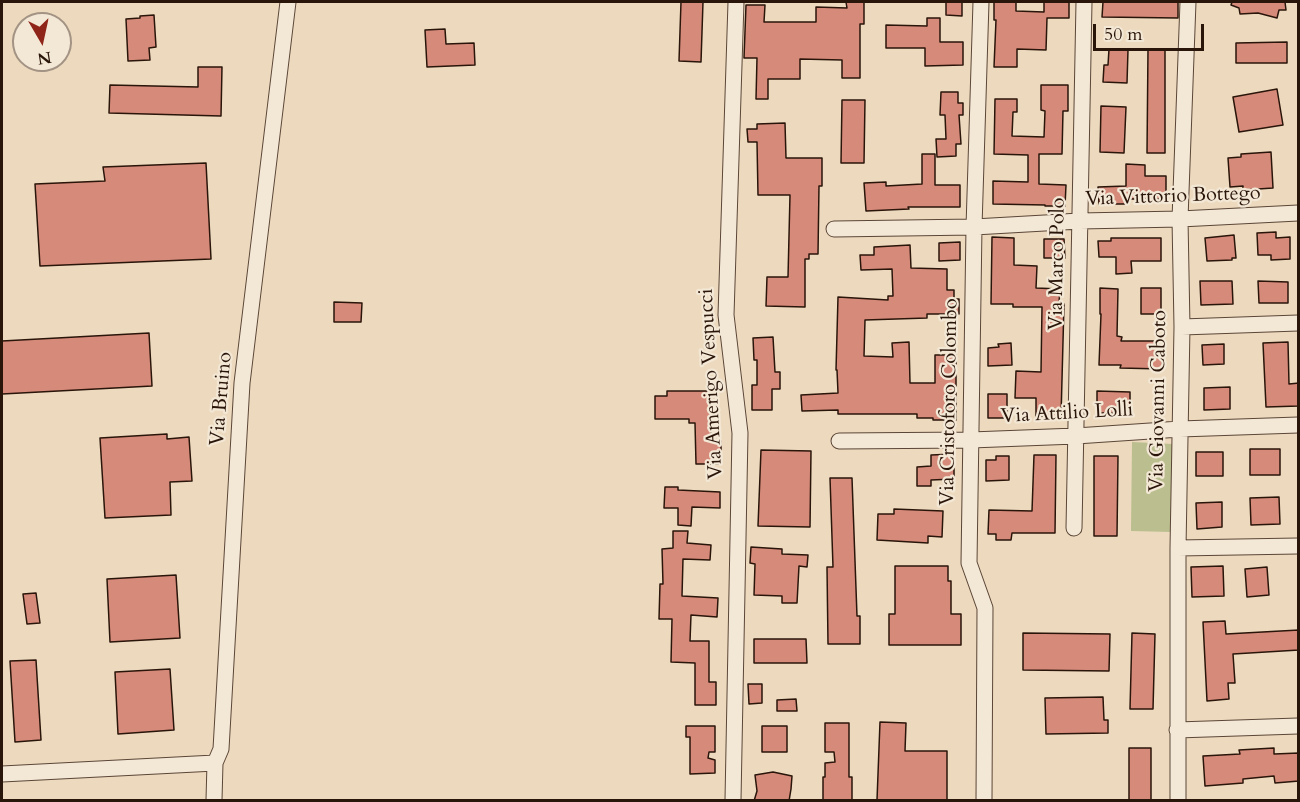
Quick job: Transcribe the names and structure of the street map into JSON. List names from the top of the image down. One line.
{"streets":{"street":["Via Vittorio Bottego","Via Marco Polo","Via Amerigo Vespucci","Via Bruino","Via Giovanni Caboto","Via Cristoforo Colombo","Via Attilio Lolli"]},"crossings":[["Via Vittorio Bottego","Via Marco Polo"],["Via Vittorio Bottego","Via Giovanni Caboto"],["Via Vittorio Bottego","Via Cristoforo Colombo"],["Via Marco Polo","Via Attilio Lolli"],["Via Giovanni Caboto","Via Attilio Lolli"],["Via Cristoforo Colombo","Via Attilio Lolli"]],"scale_bar":"50 m","north":"bottom"}
